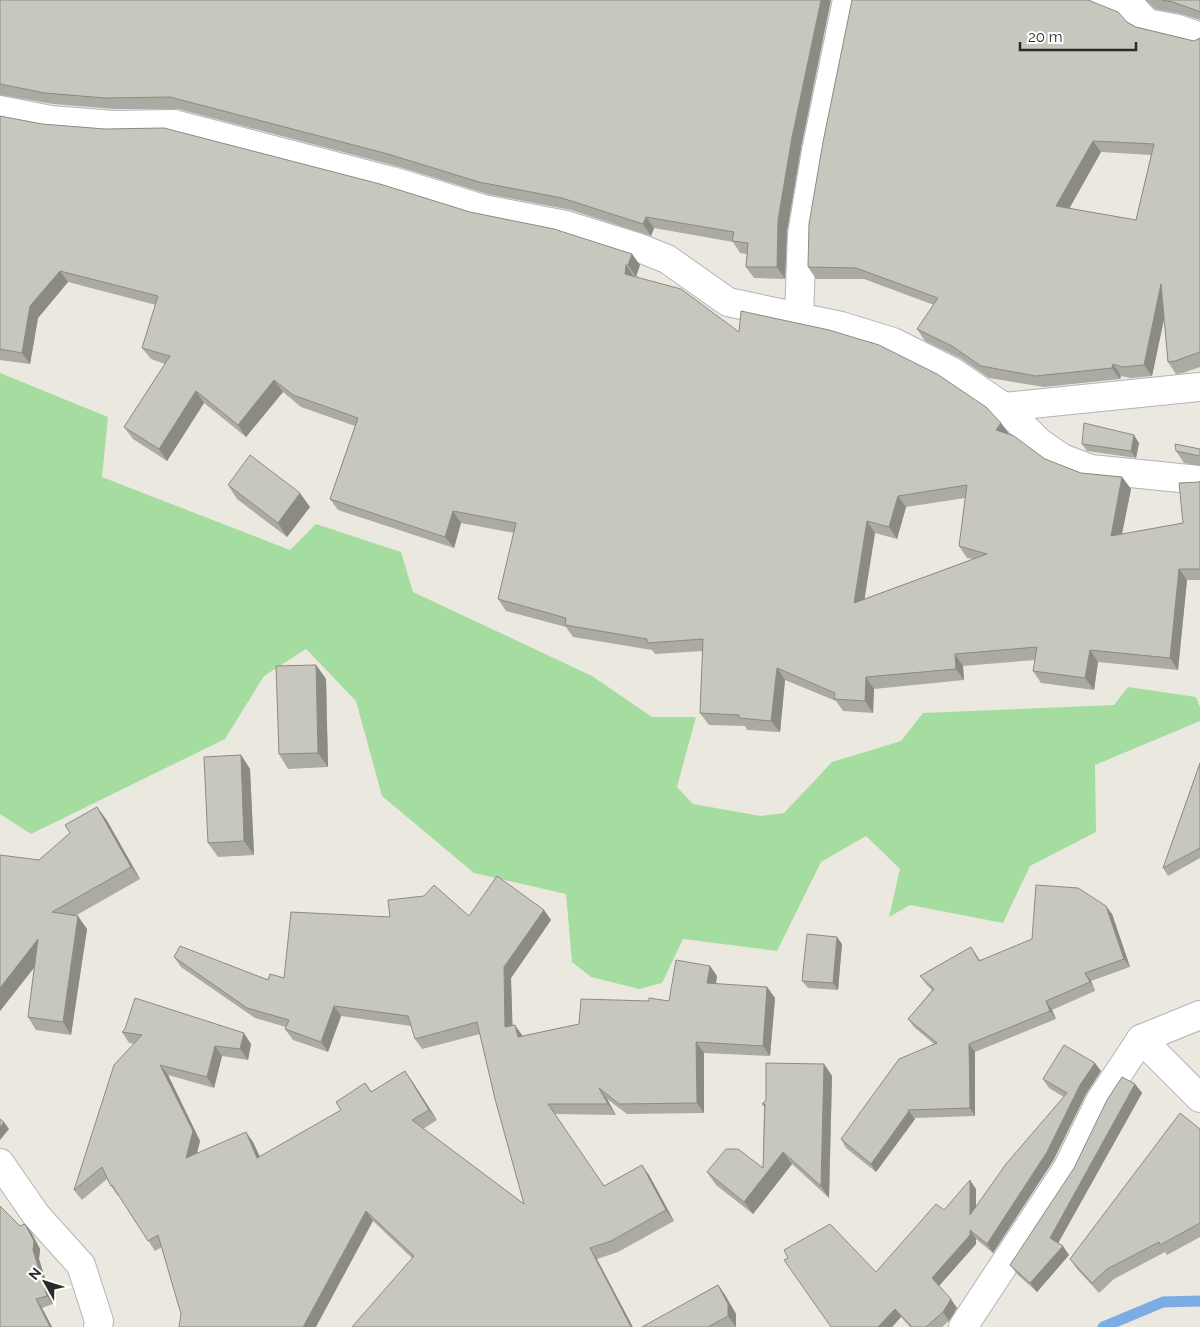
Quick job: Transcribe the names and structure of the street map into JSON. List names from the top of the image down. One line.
{"scale_bar":"20 m","north":"top left"}
